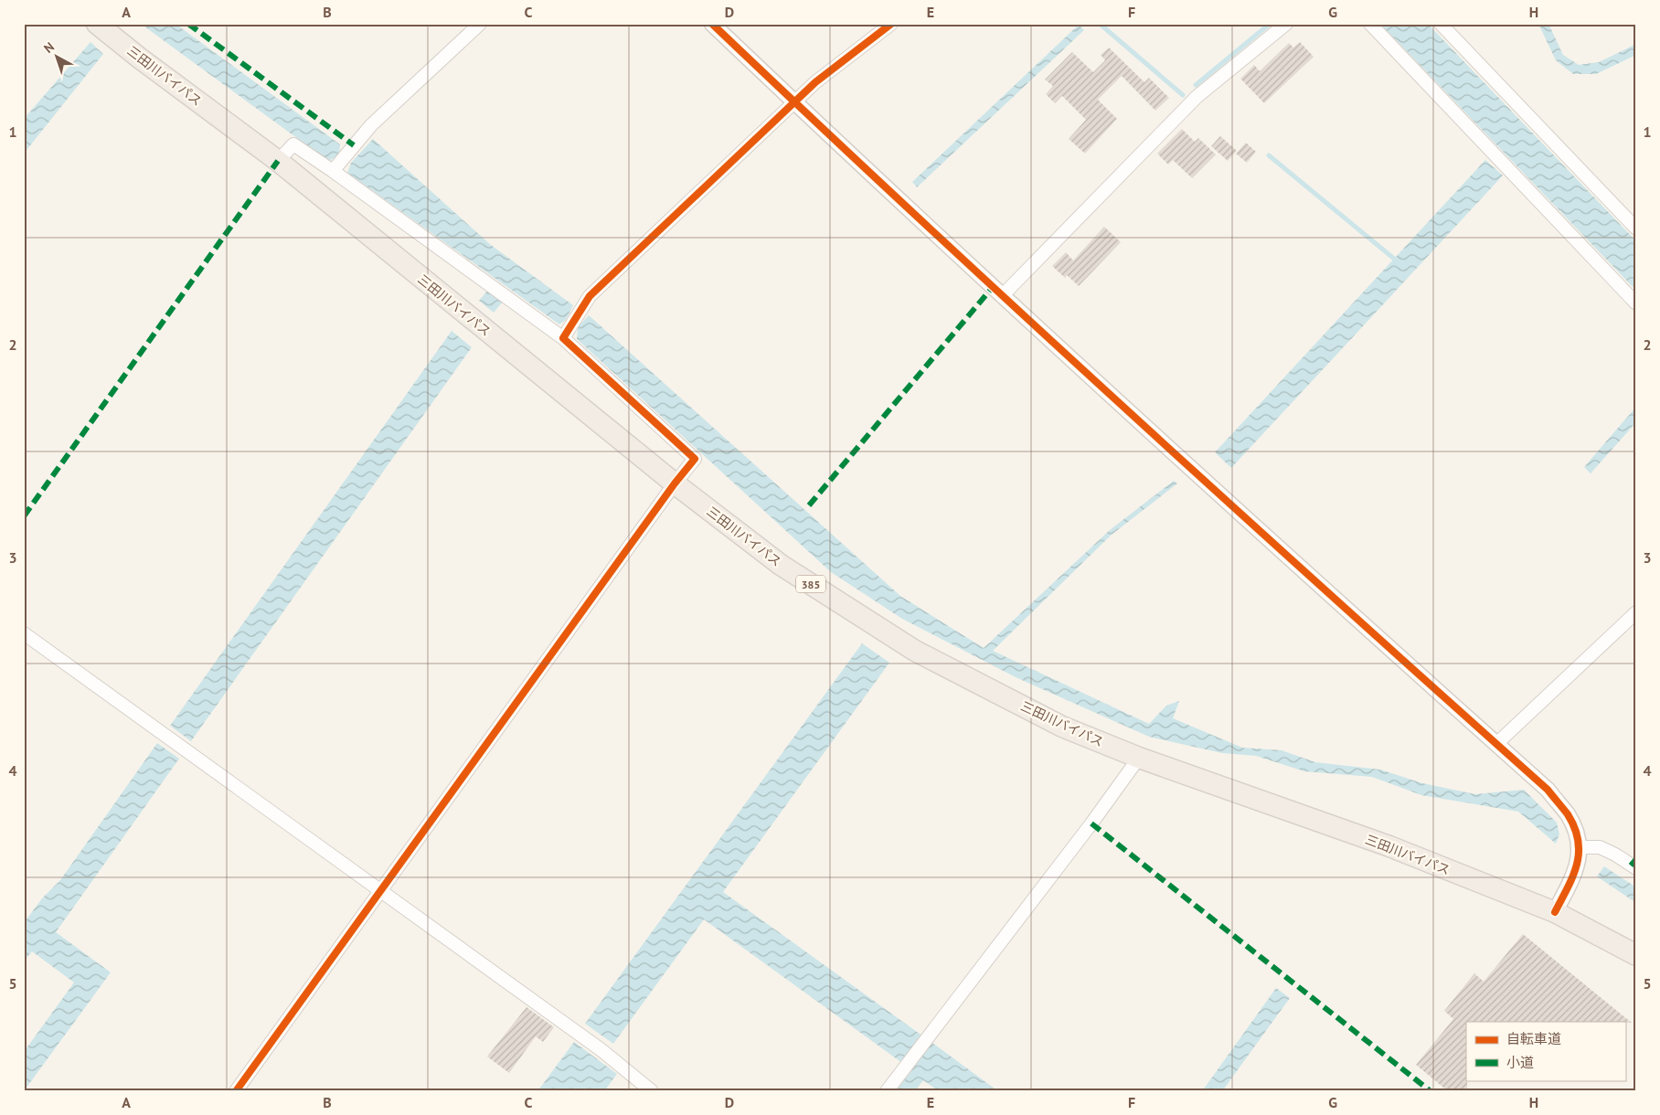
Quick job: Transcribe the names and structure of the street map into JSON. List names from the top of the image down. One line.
{"streets":{"highway":["三田川バイパス","385"]},"legend":["自転車道","小道"],"north":"top left","grid":{"columns":["A","B","C","D","E","F","G","H"],"rows":["1","2","3","4","5"]}}
